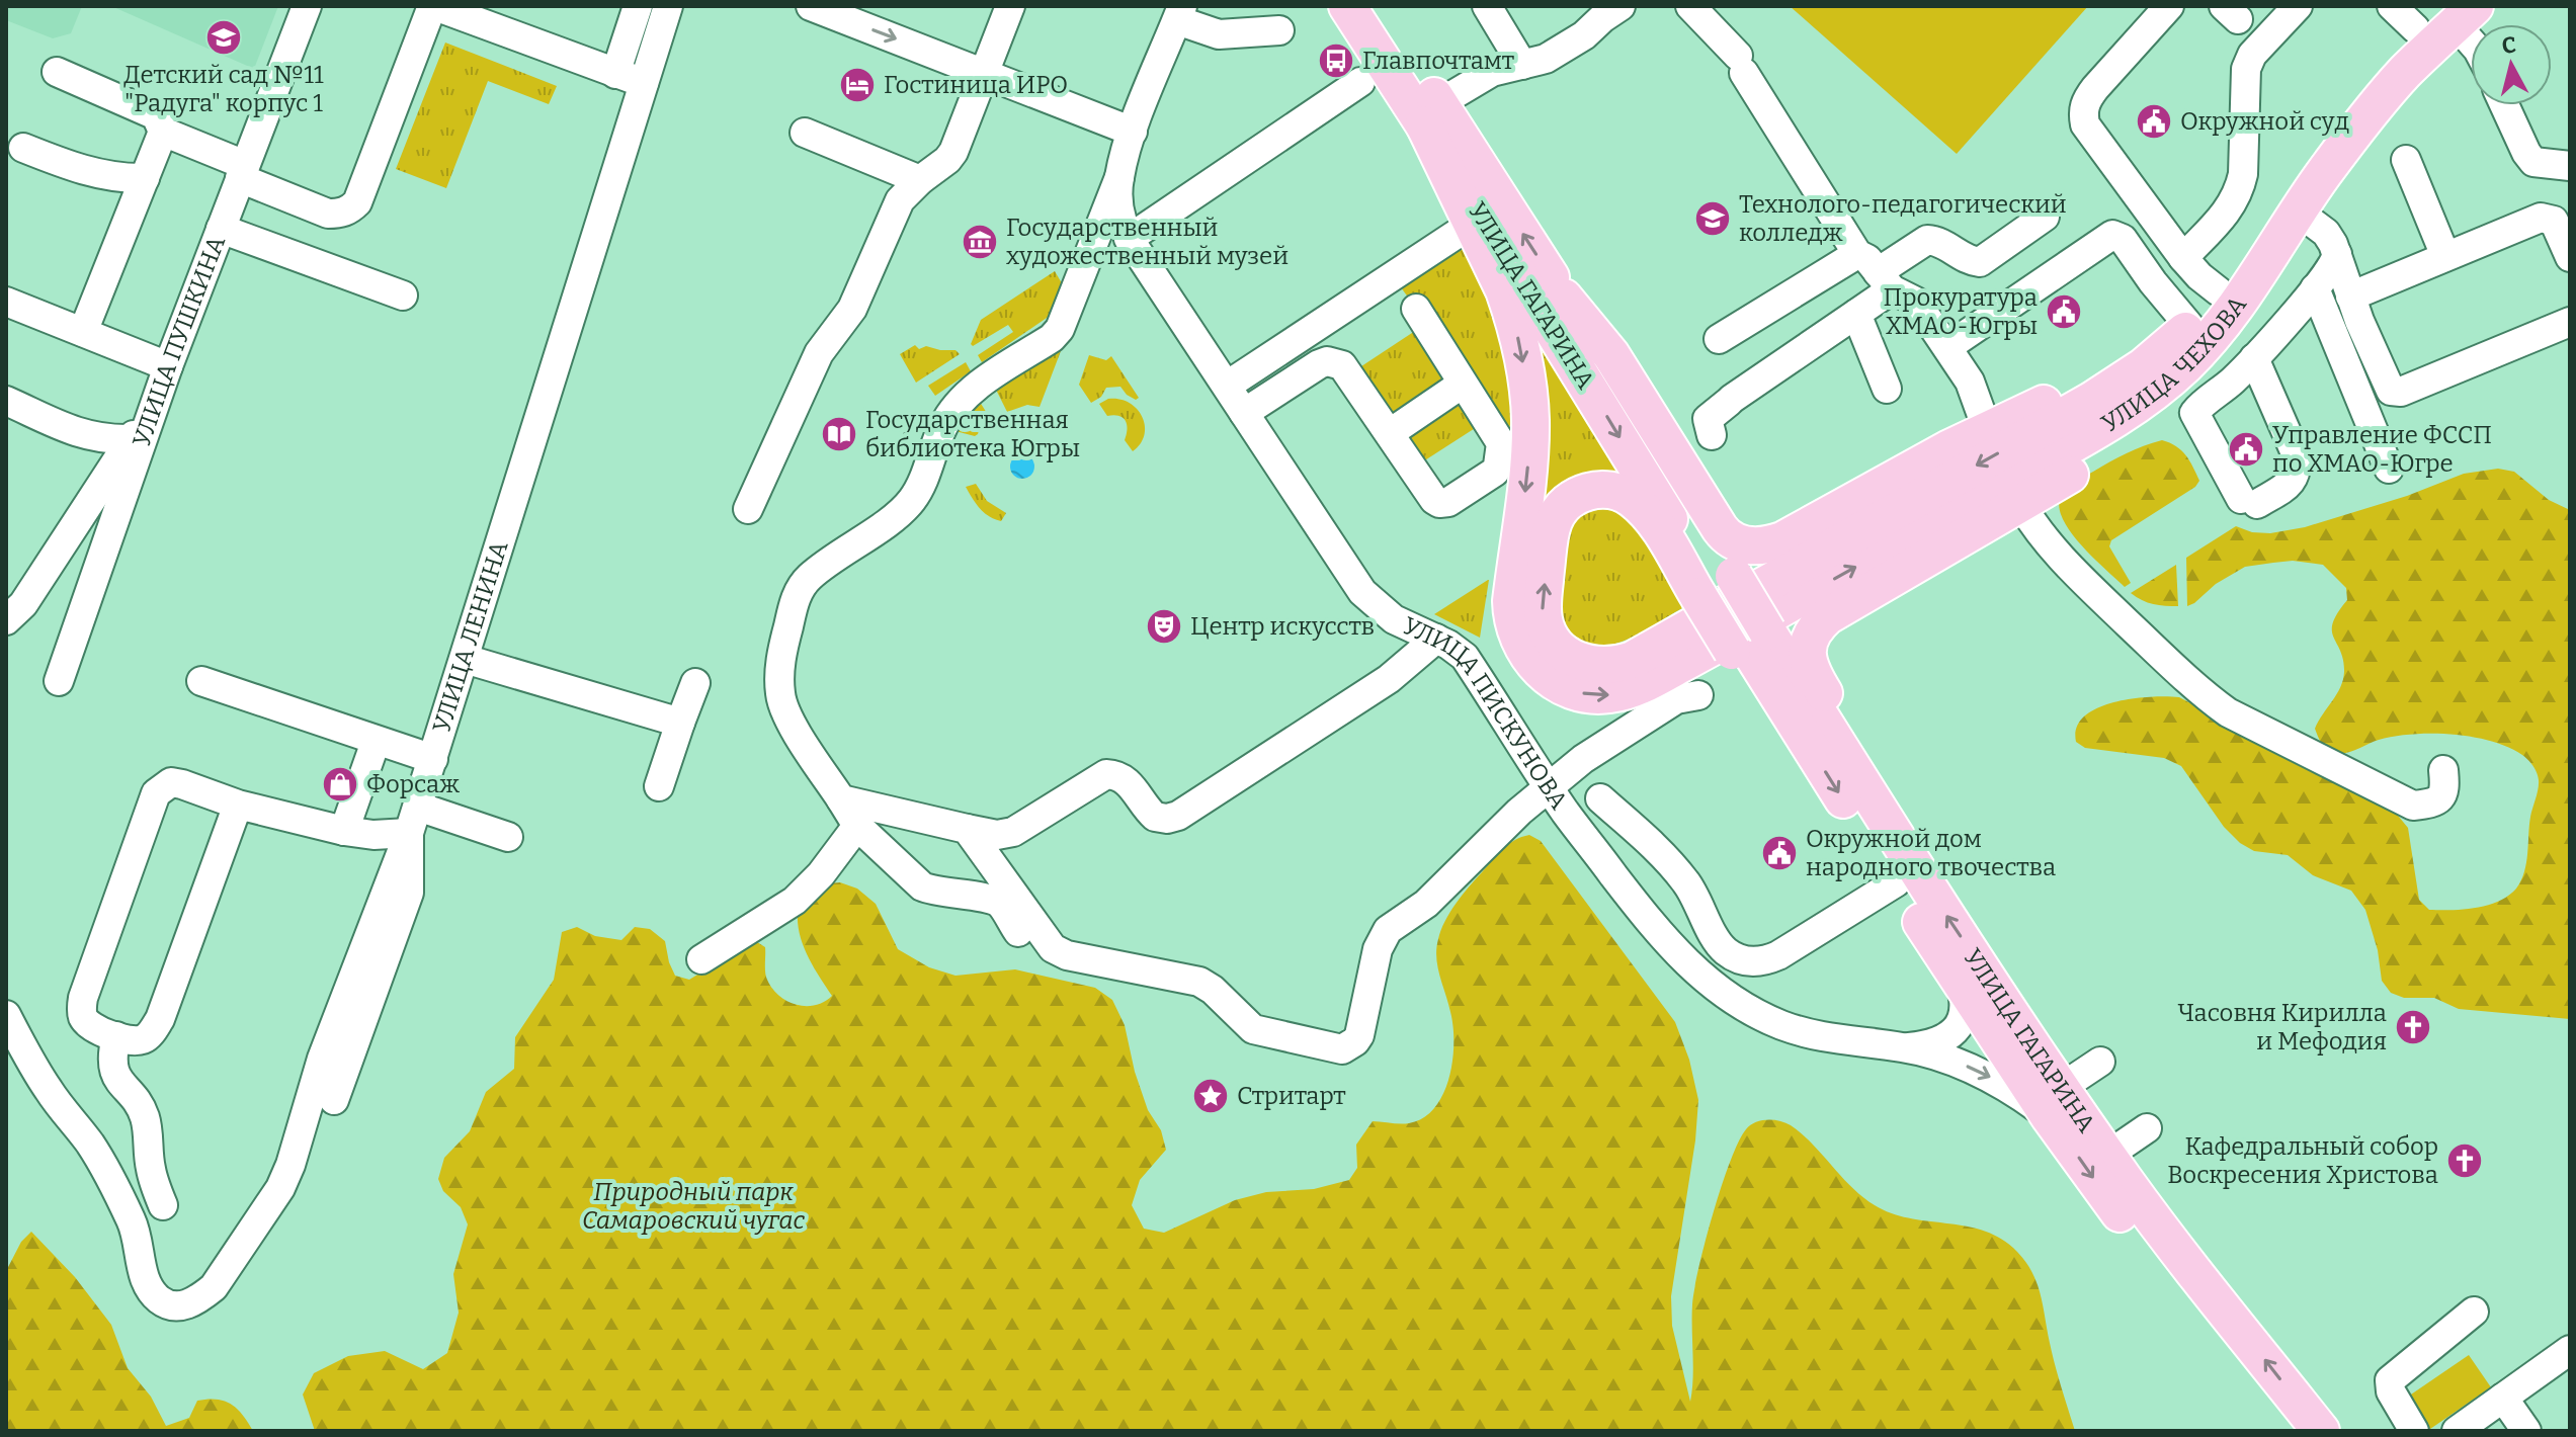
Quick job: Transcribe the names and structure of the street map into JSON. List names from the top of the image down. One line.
{"streets":{"main road":["УЛИЦА ГАГАРИНА","УЛИЦА ЧЕХОВА"],"street":["УЛИЦА ПУШКИНА","УЛИЦА ЛЕНИНА","УЛИЦА ПИСКУНОВА"]},"crossings":[["УЛИЦА ГАГАРИНА","УЛИЦА ЧЕХОВА"],["УЛИЦА ГАГАРИНА","УЛИЦА ПИСКУНОВА"]],"parks":["Природный парк Самаровский чугас"],"places":{"school or university":["Детский сад №11 \"Радуга\" корпус 1","Технолого-педагогический колледж"],"bus stop":["Главпочтамт"],"hotel":["Гостиница ИРО"],"public building":["Окружной суд","Прокуратура ХМАО-Югры","Управление ФССП по ХМАО-Югре","Окружной дом народного твочества"],"museum":["Государственный художественный музей"],"library":["Государственная библиотека Югры"],"theatre":["Центр искусств"],"shop":["Форсаж"],"church":["Часовня Кирилла и Мефодия","Кафедральный собор Воскресения Христова"],"place":["Стритарт"]},"north":"top"}
